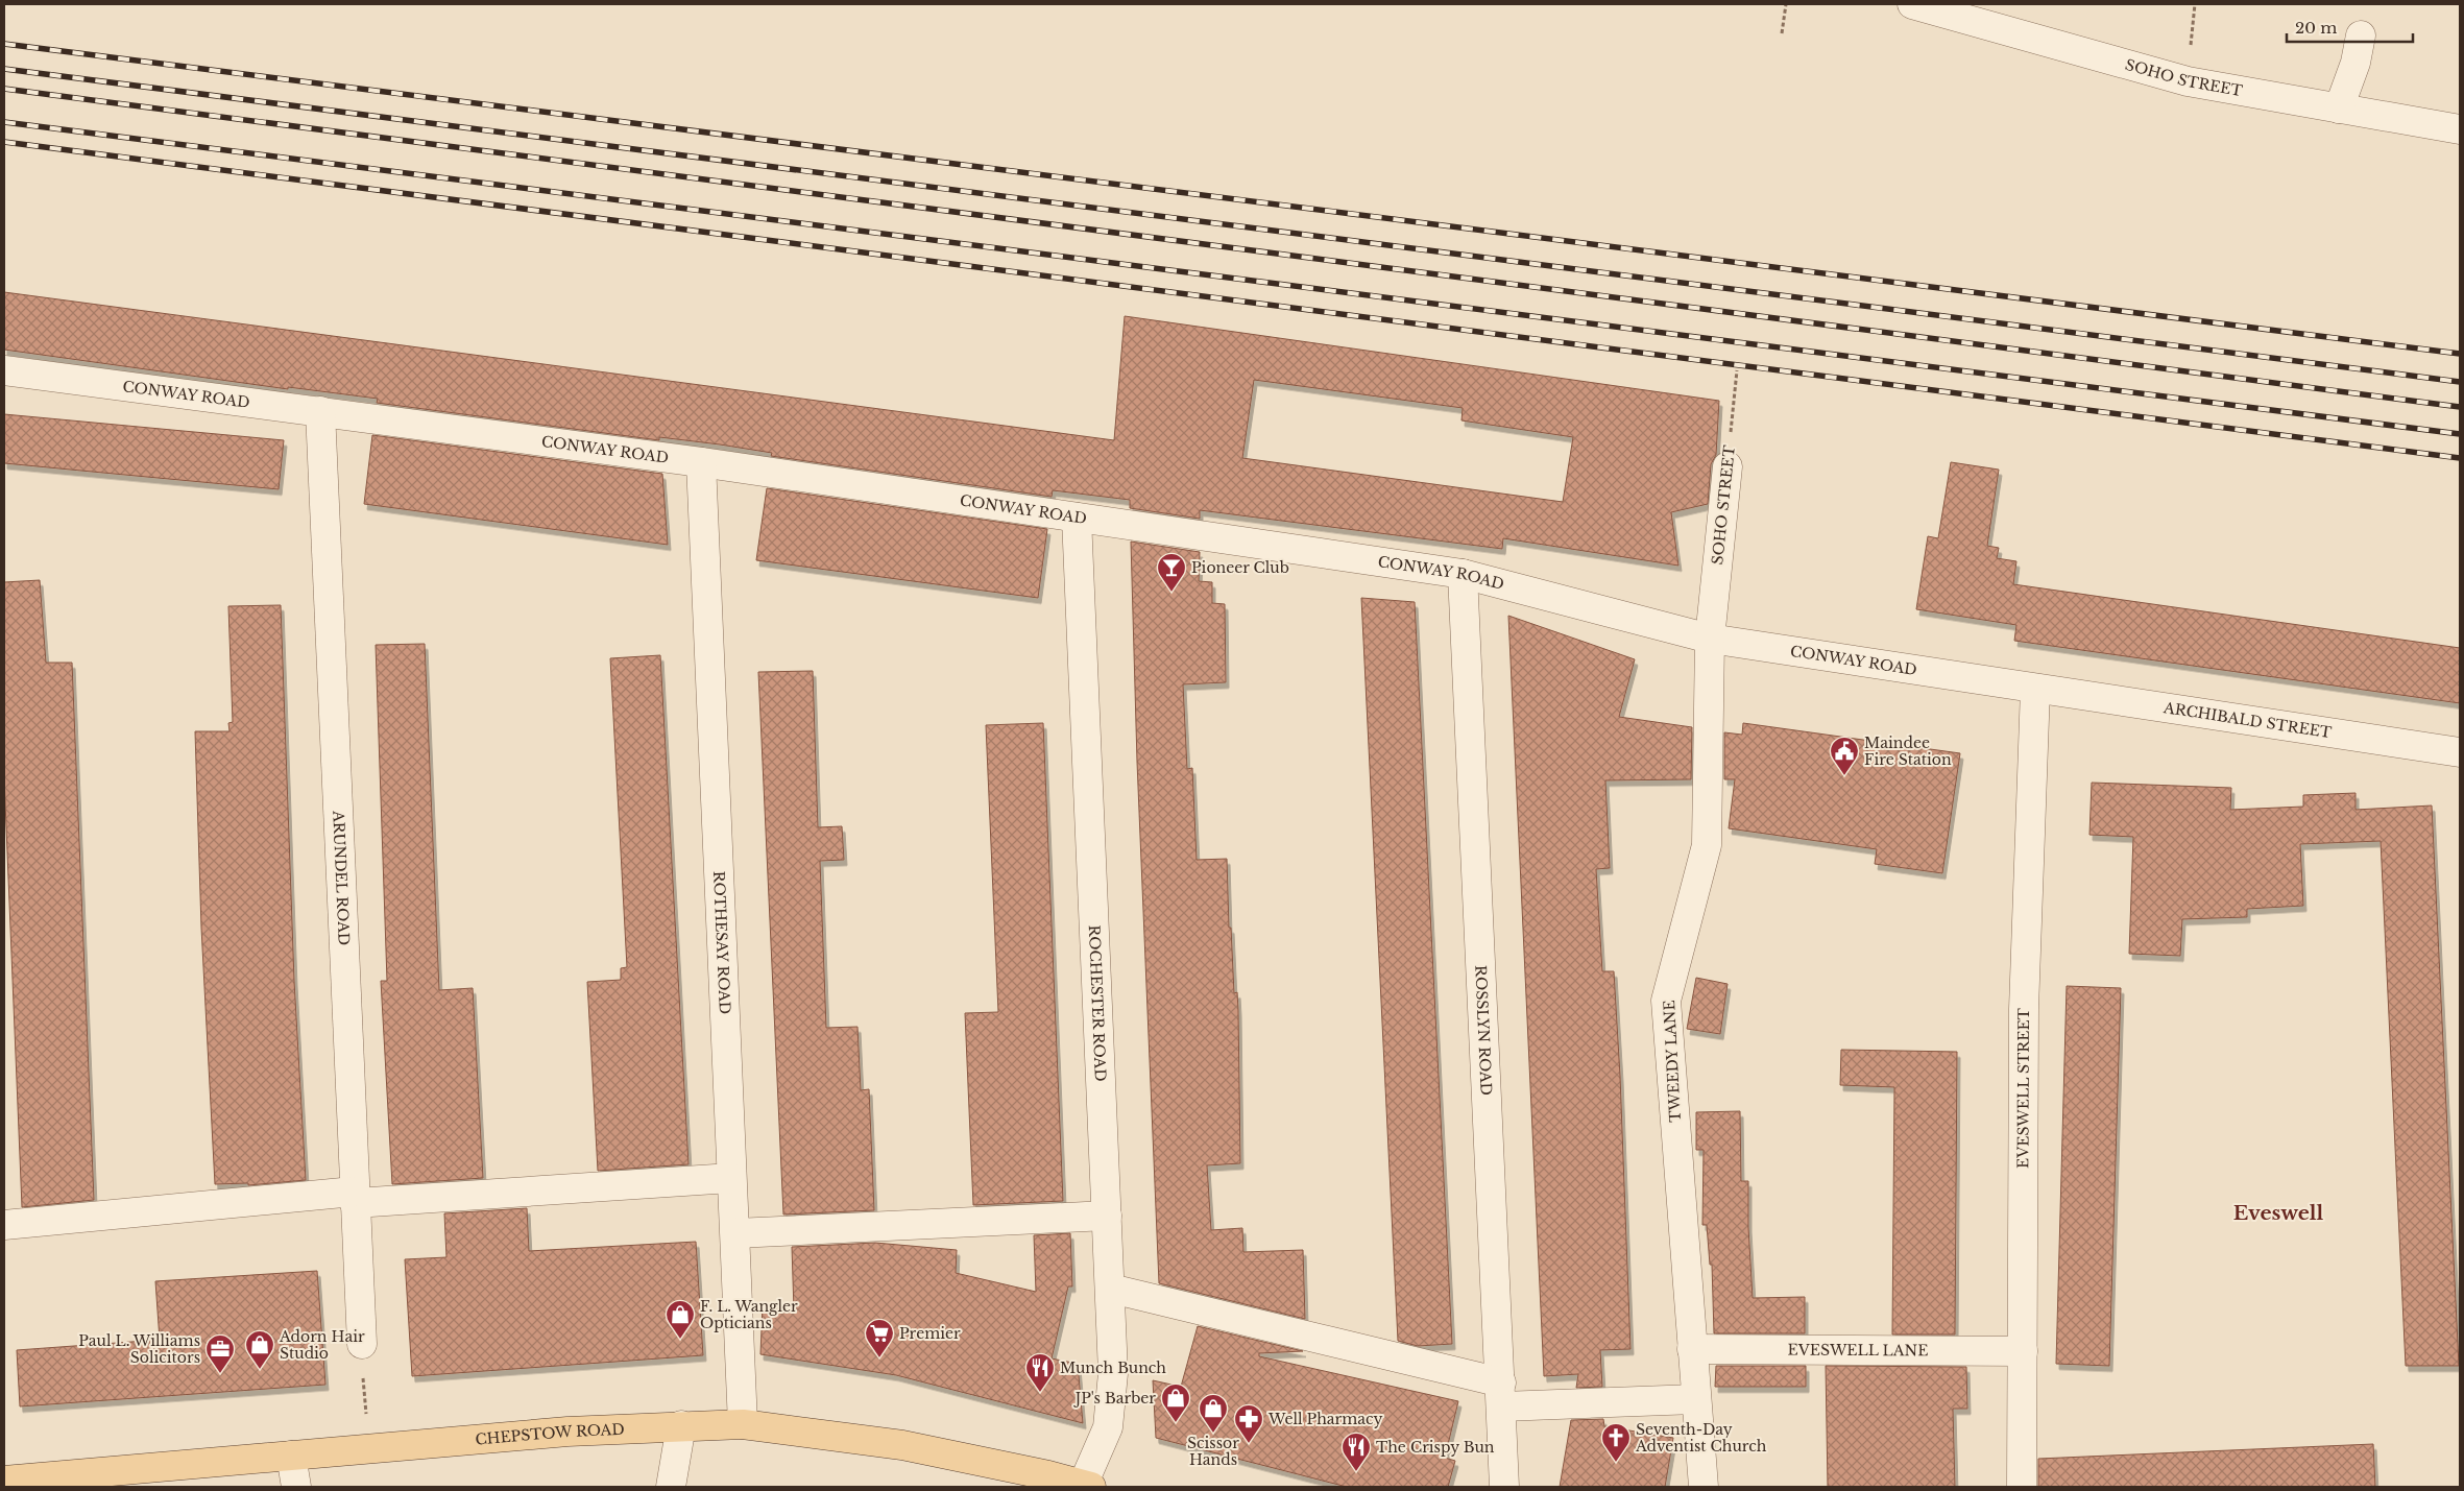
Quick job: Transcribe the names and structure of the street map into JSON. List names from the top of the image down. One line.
{"streets":{"main road":["CHEPSTOW ROAD"],"street":["SOHO STREET","CONWAY ROAD","ARCHIBALD STREET","ARUNDEL ROAD","ROTHESAY ROAD","ROCHESTER ROAD","ROSSLYN ROAD","TWEEDY LANE","EVESWELL STREET","EVESWELL LANE"]},"crossings":[["SOHO STREET","CONWAY ROAD"],["SOHO STREET","TWEEDY LANE"],["CONWAY ROAD","ARCHIBALD STREET"],["CONWAY ROAD","ARUNDEL ROAD"],["CONWAY ROAD","ROTHESAY ROAD"],["CONWAY ROAD","ROCHESTER ROAD"],["CONWAY ROAD","ROSSLYN ROAD"],["CONWAY ROAD","TWEEDY LANE"],["CONWAY ROAD","EVESWELL STREET"],["ARCHIBALD STREET","EVESWELL STREET"],["ROTHESAY ROAD","CHEPSTOW ROAD"],["ROCHESTER ROAD","CHEPSTOW ROAD"],["TWEEDY LANE","EVESWELL LANE"],["EVESWELL STREET","EVESWELL LANE"]],"districts":["Eveswell"],"places":{"bar":["Pioneer Club"],"public building":["Maindee Fire Station"],"shop":["F. L. Wangler Opticians","Adorn Hair Studio","JP's Barber","Scissor Hands"],"supermarket":["Premier"],"office":["Paul L. Williams Solicitors"],"restaurant":["Munch Bunch","The Crispy Bun"],"pharmacy":["Well Pharmacy"],"church":["Seventh-Day Adventist Church"]},"scale_bar":"20 m"}
